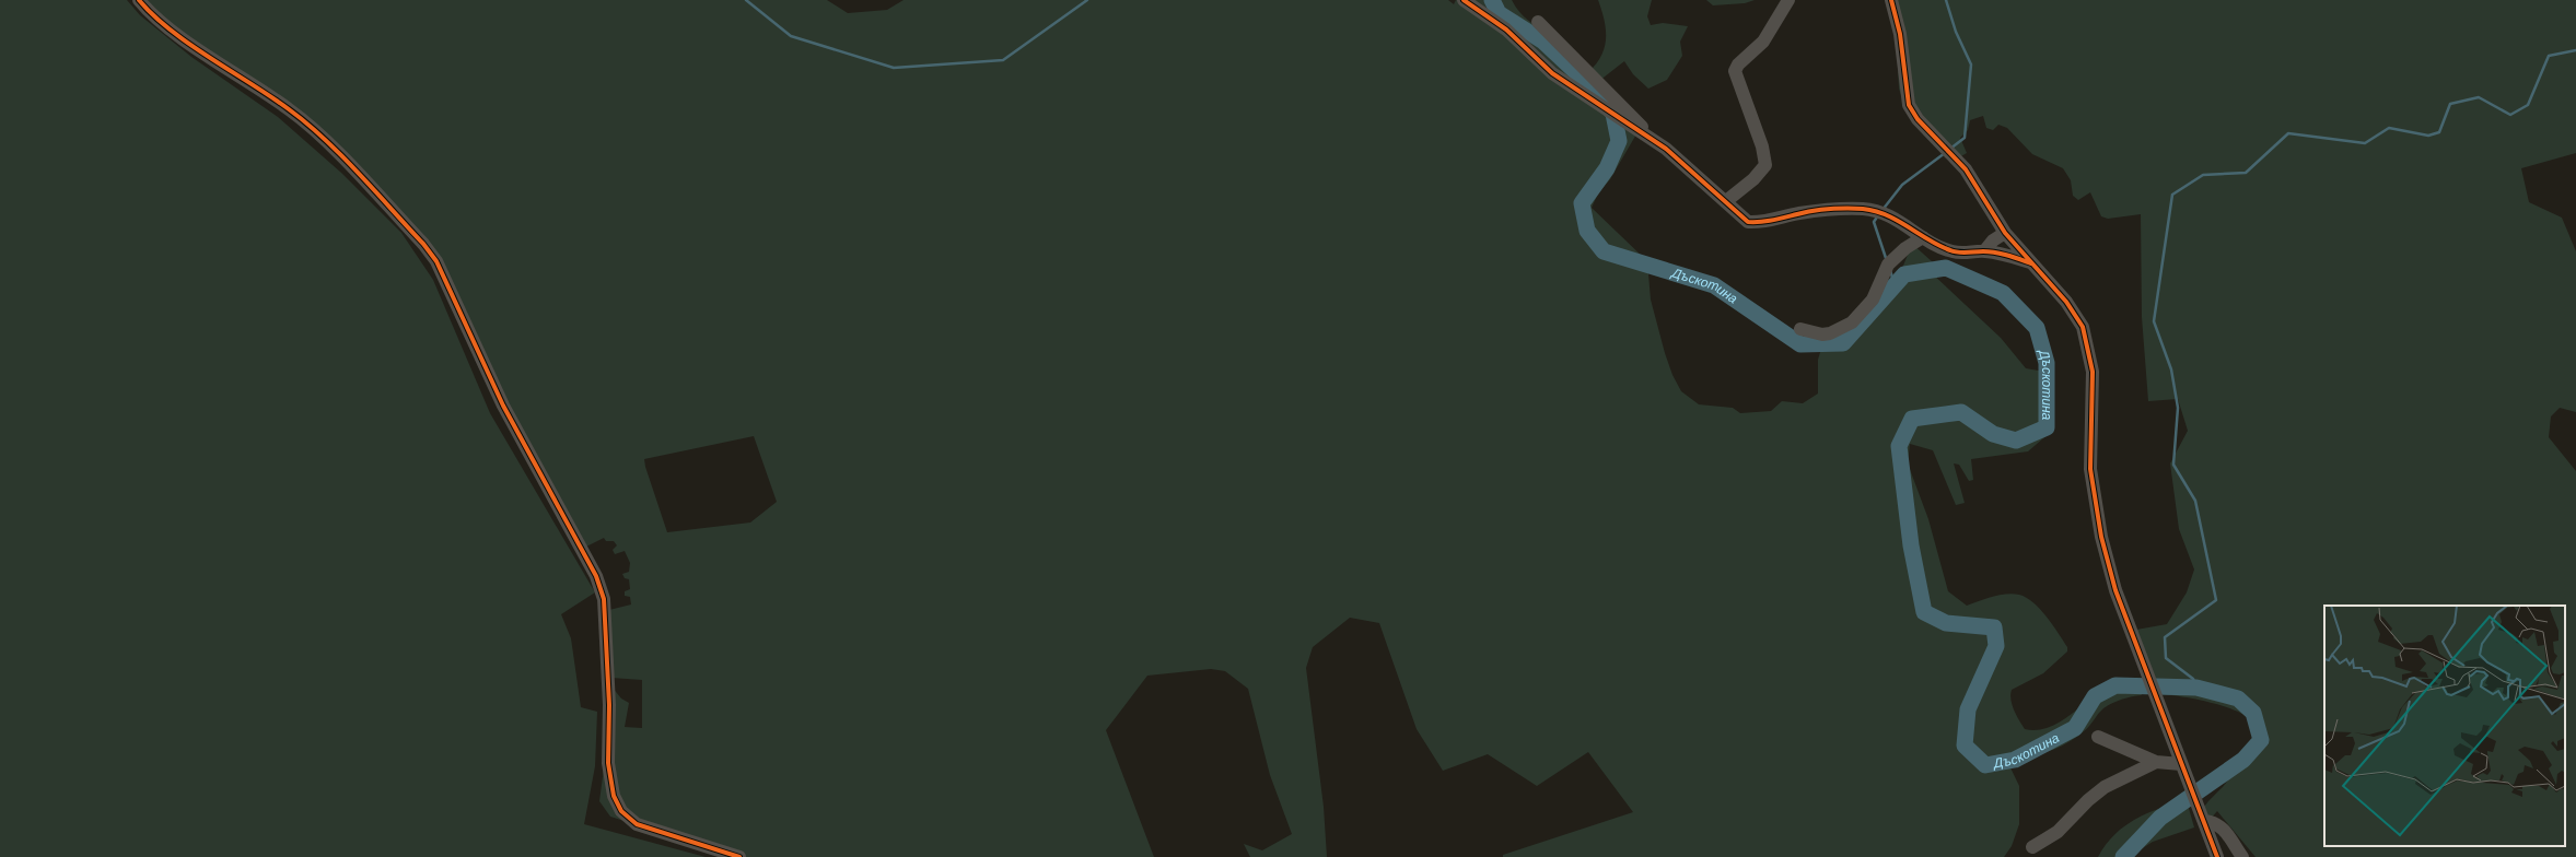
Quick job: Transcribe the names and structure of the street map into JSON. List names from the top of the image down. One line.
{"water":["Дъскотина"]}
